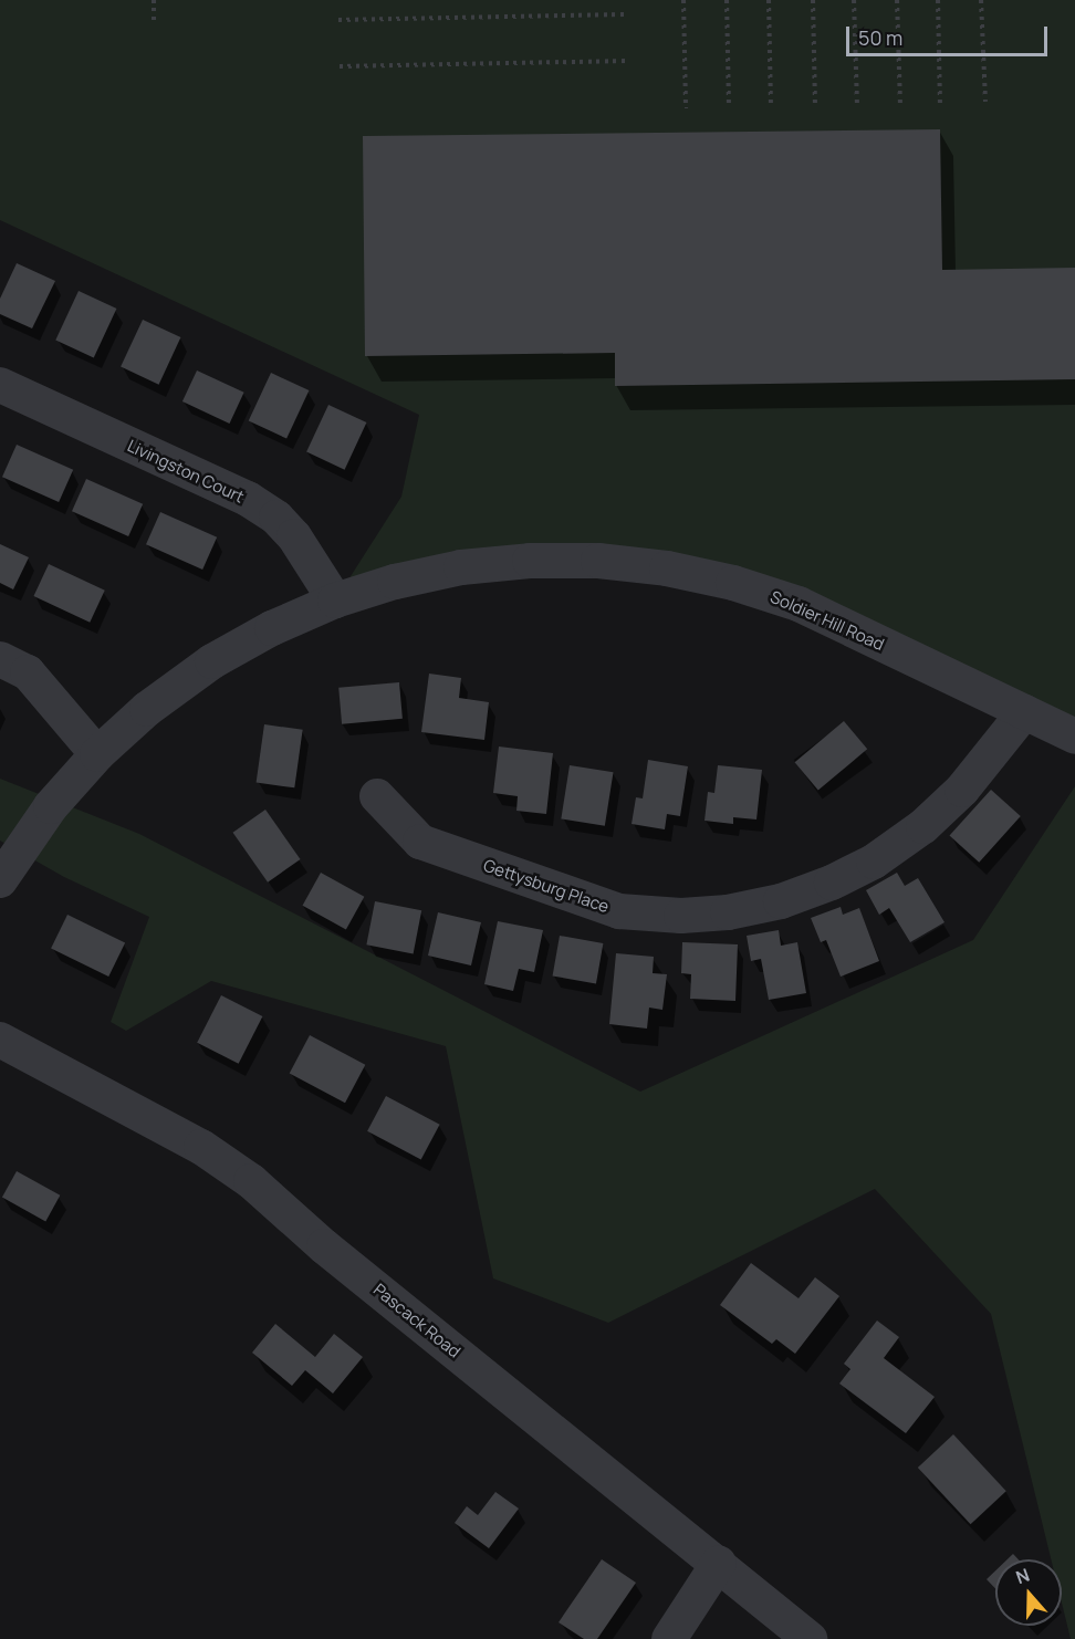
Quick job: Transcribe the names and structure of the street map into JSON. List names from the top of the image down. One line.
{"streets":{"street":["Livingston Court","Soldier Hill Road","Gettysburg Place","Pascack Road"]},"crossings":[["Livingston Court","Soldier Hill Road"],["Soldier Hill Road","Gettysburg Place"]],"scale_bar":"50 m","north":"top"}
